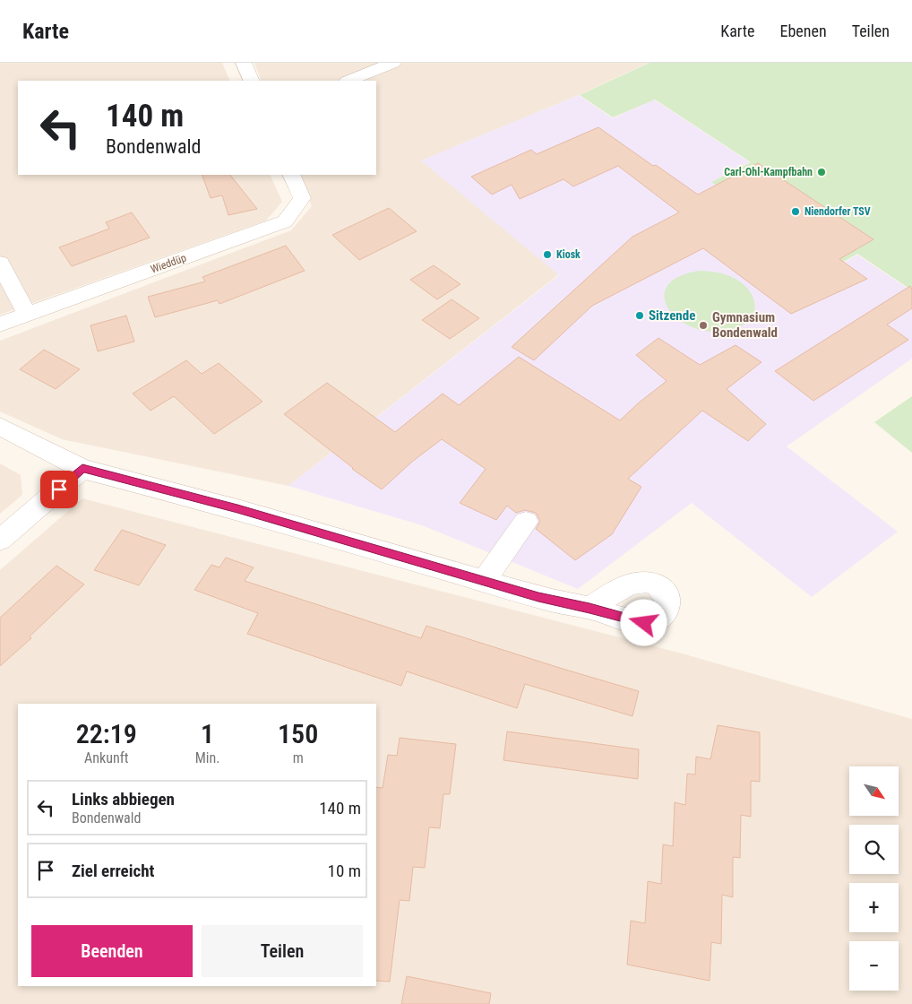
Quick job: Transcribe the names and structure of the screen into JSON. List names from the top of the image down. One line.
{"streets":{"street":["Wieddüp"]},"places":["Carl-Ohl-Kampfbahn","Niendorfer TSV","Kiosk","Sitzende","Gymnasium Bondenwald"],"north":"bottom right","page":{"header":"Karte","nav":["Karte","Ebenen","Teilen"],"turn":["140 m","Bondenwald"],"eta":["22:19","Ankunft","1","Min.","150","m"],"map_buttons":["+","−"],"list":[{"name":"Links abbiegen","note":"Bondenwald","value":"140 m"},{"name":"Ziel erreicht","value":"10 m"}],"buttons":["Beenden","Teilen"]}}
